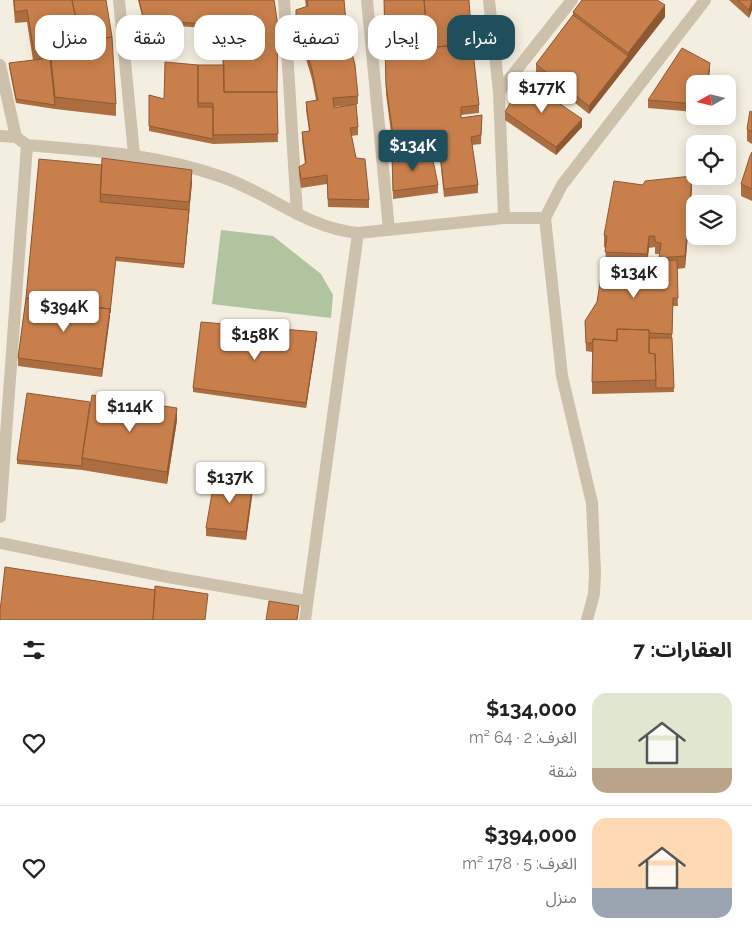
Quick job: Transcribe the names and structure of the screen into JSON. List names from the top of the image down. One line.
{"north":"left","page":{"chip":["شراء","إيجار","تصفية","جديد","شقة","منزل"],"price":["$177K","$134K","$134K","$394K","$158K","$114K","$137K"],"heading":"العقارات: 7","list":[{"name":"$134,000","note":"الغرف: 2 · 64 m² · شقة"},{"name":"$394,000","note":"الغرف: 5 · 178 m² · منزل"}]}}
